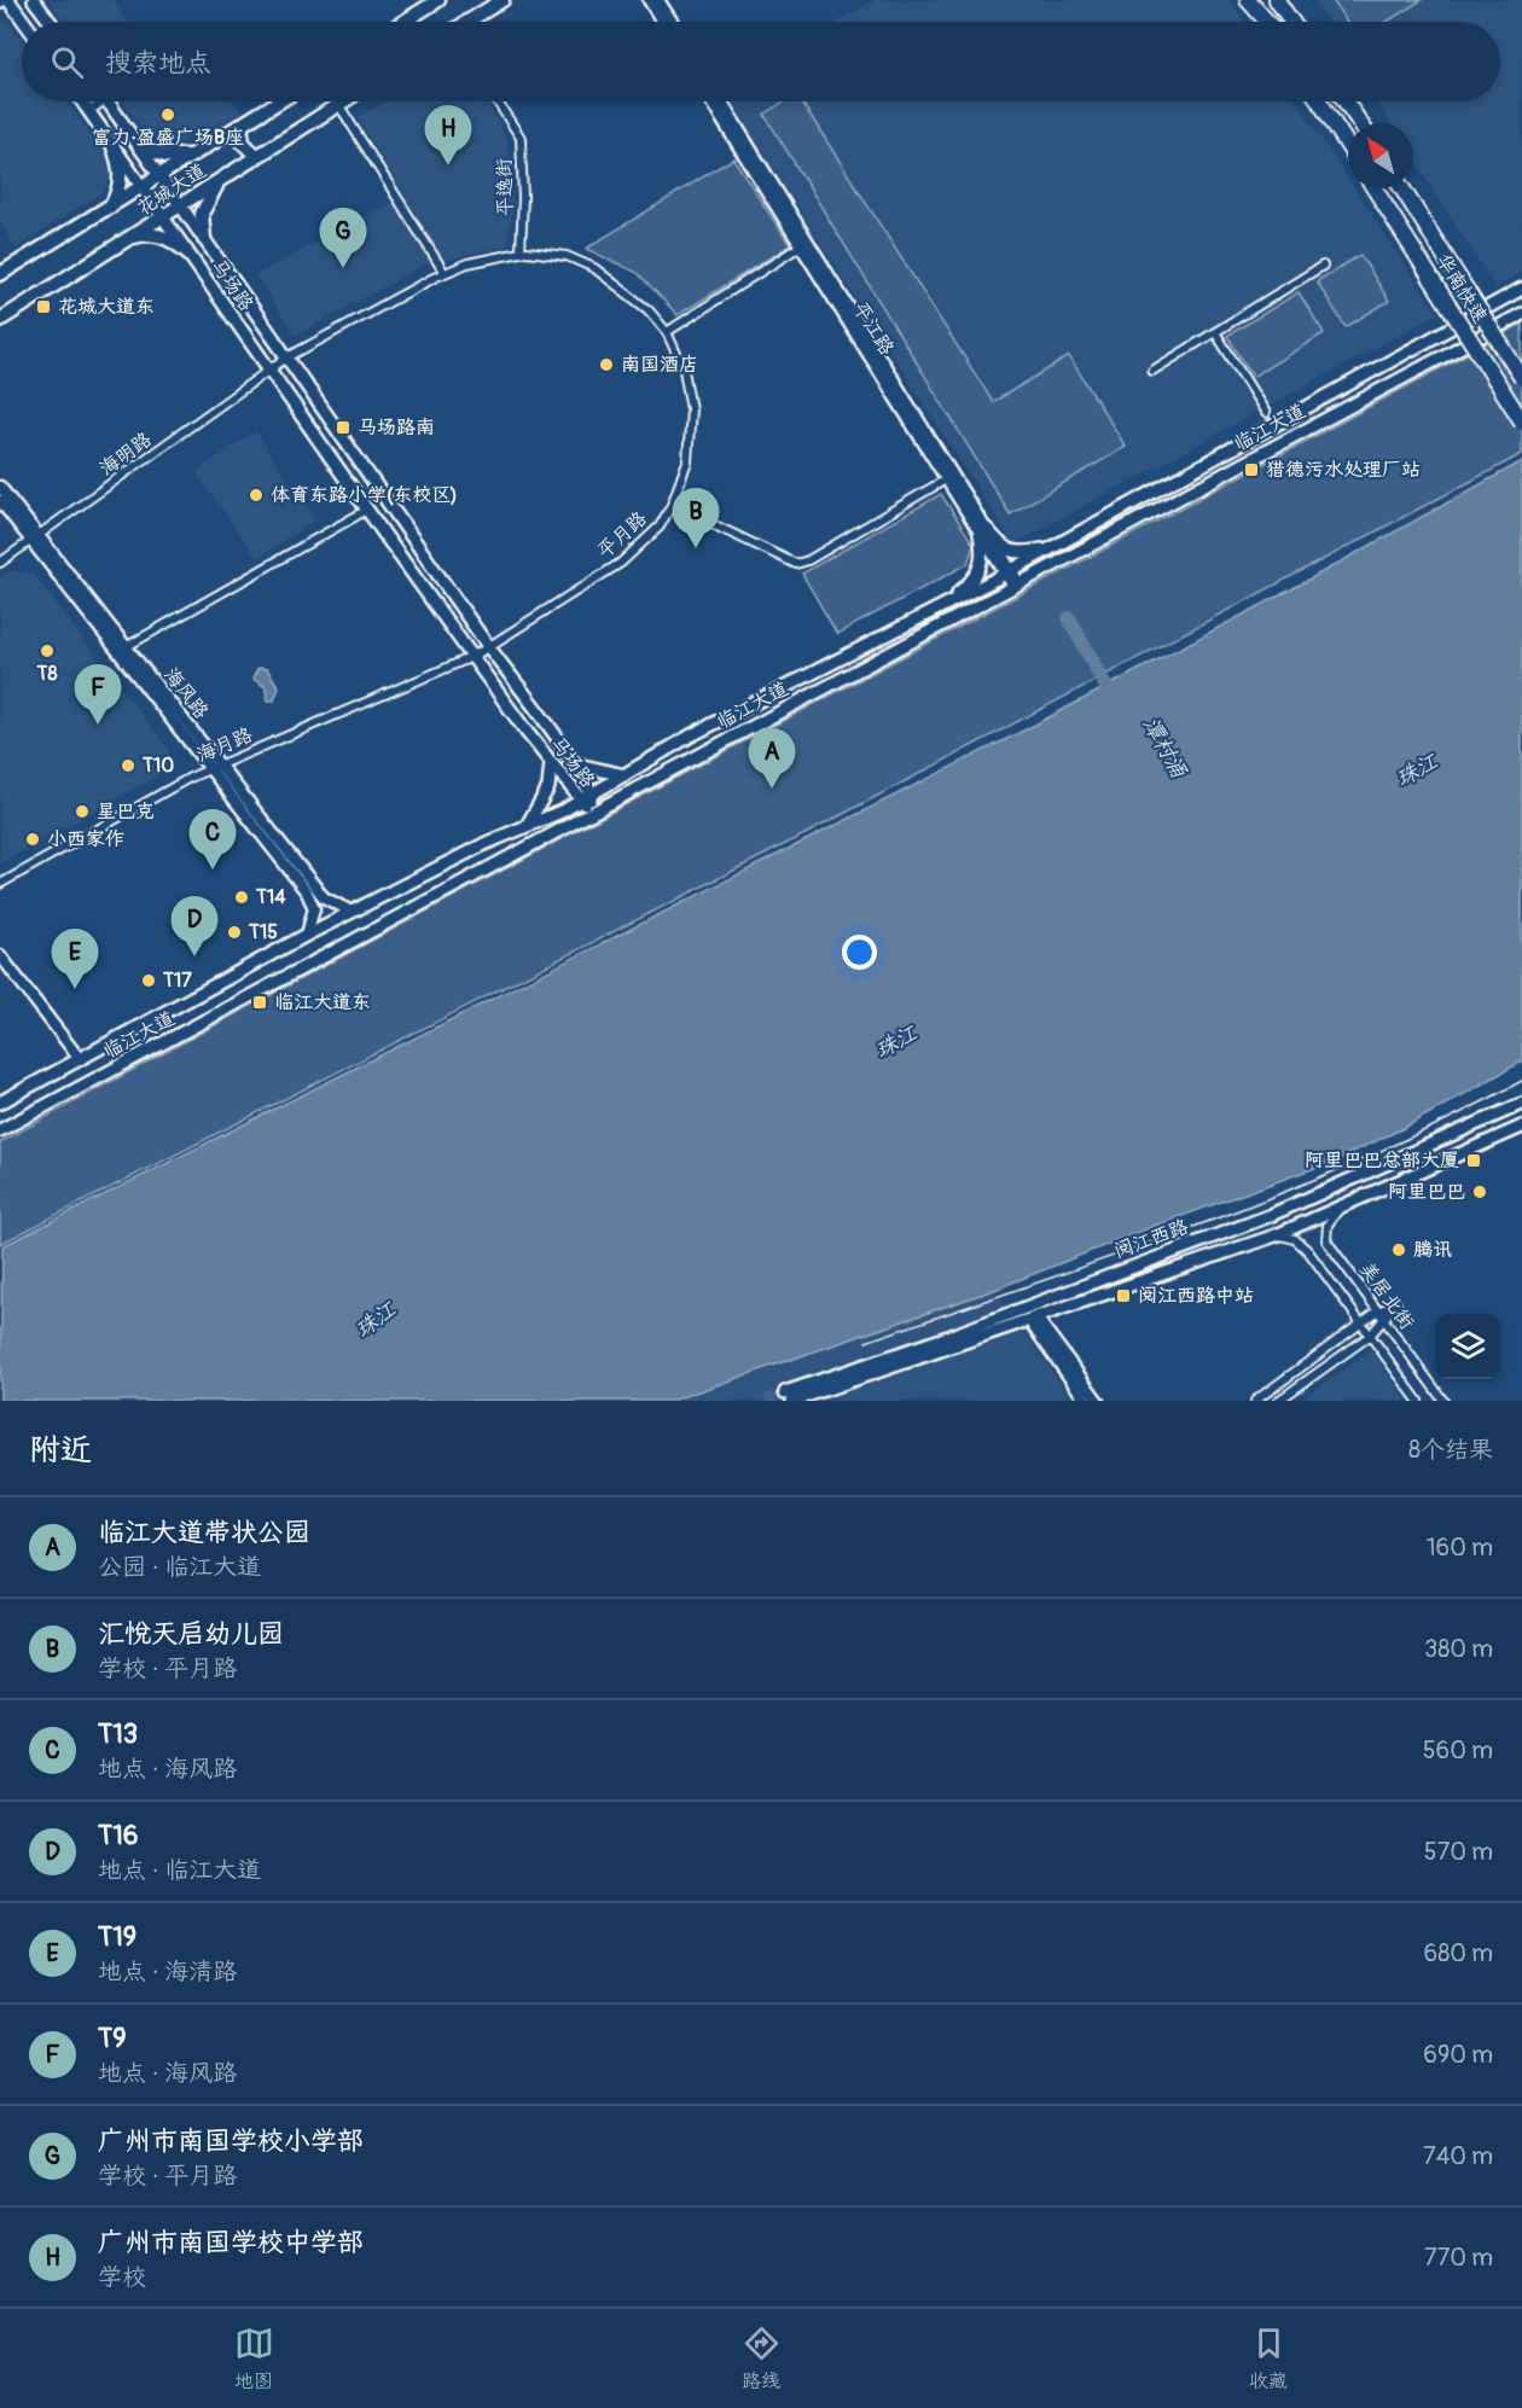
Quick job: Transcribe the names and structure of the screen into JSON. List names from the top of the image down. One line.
{"streets":{"highway":["华南快速"],"main road":["花城大道","马场路","临江大道","阅江西路"],"street":["平逸街","平江路","海明路","平月路","海风路","海月路","美居北街"]},"crossings":[["平逸街","平月路"],["花城大道","马场路"],["马场路","临江大道"],["马场路","海明路"],["马场路","平月路"],["马场路","海月路"],["平江路","临江大道"],["临江大道","海风路"],["海明路","平月路"],["海明路","海风路"],["平月路","海月路"],["海风路","海月路"],["阅江西路","美居北街"]],"water":["潭村涌","珠江"],"places":{"other":["富力·盈盛广场B座","南国酒店","体育东路小学(东校区)","T8","T10","星巴克","小西家作","T14","T15","T17","阿里巴巴","腾讯"],"transit":["花城大道东","马场路南","猎德污水处理厂站","临江大道东","阿里巴巴总部大厦","阅江西路中站"]},"north":"top left","page":{"search":"搜索地点","pins":["H","G","B","F","A","C","D","E"],"heading":["附近","8个结果"],"list":[{"mark":"A","name":"临江大道带状公园","note":"公园 · 临江大道","value":"160 m"},{"mark":"B","name":"汇悦天启幼儿园","note":"学校 · 平月路","value":"380 m"},{"mark":"C","name":"T13","note":"地点 · 海风路","value":"560 m"},{"mark":"D","name":"T16","note":"地点 · 临江大道","value":"570 m"},{"mark":"E","name":"T19","note":"地点 · 海清路","value":"680 m"},{"mark":"F","name":"T9","note":"地点 · 海风路","value":"690 m"},{"mark":"G","name":"广州市南国学校小学部","note":"学校 · 平月路","value":"740 m"},{"mark":"H","name":"广州市南国学校中学部","note":"学校","value":"770 m"}],"nav":["地图","路线","收藏"]}}
